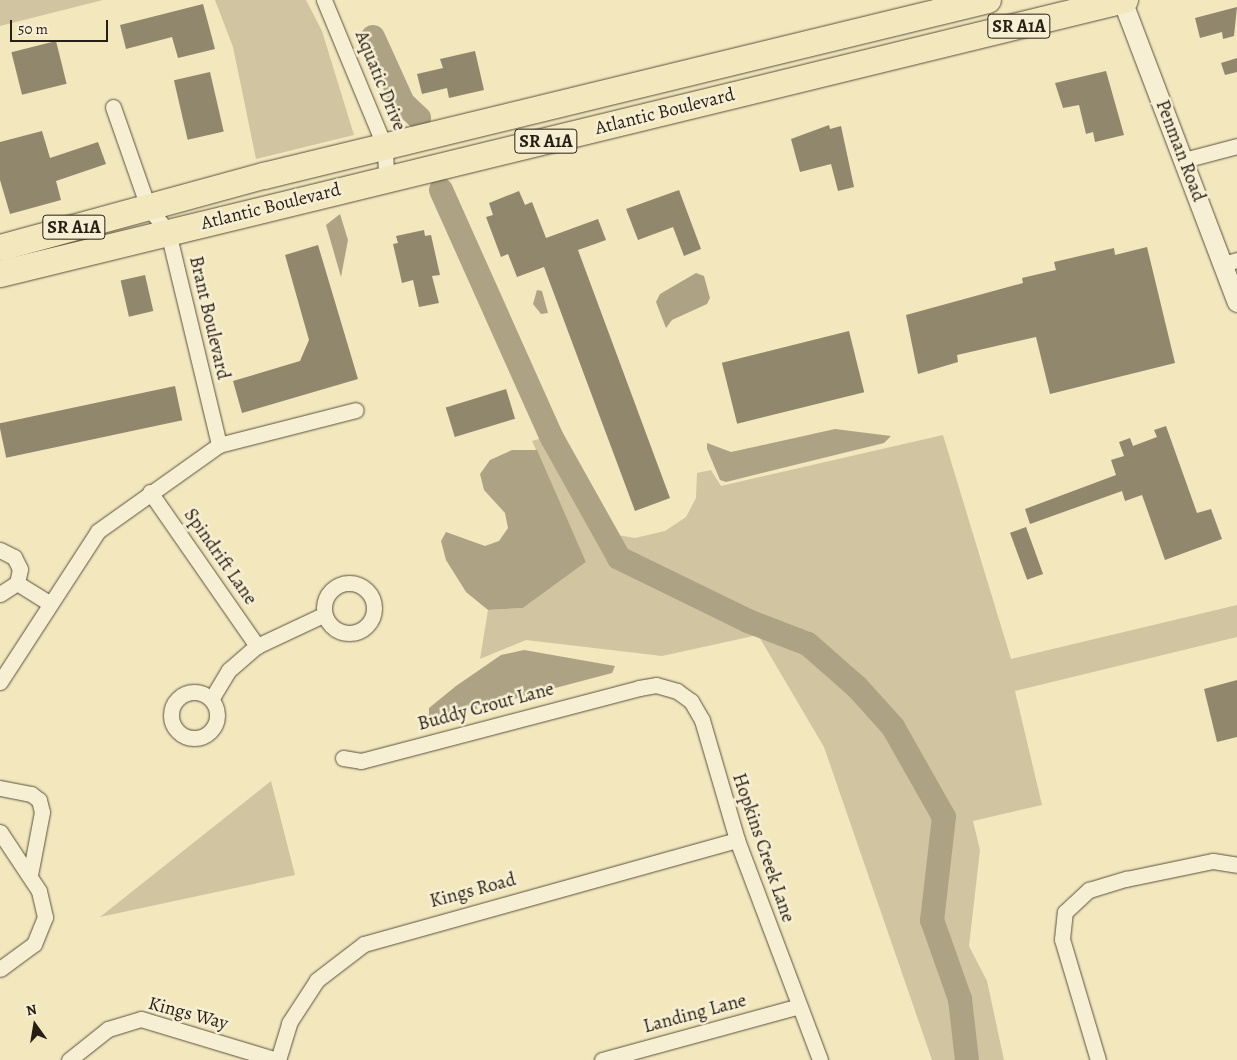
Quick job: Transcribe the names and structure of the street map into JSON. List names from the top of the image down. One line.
{"streets":{"highway":["SR A1A","Atlantic Boulevard"],"street":["Aquatic Drive","Penman Road","Brant Boulevard","Spindrift Lane","Buddy Crout Lane","Hopkins Creek Lane","Kings Road","Kings Way","Landing Lane"]},"crossings":[["Aquatic Drive","Atlantic Boulevard"],["Atlantic Boulevard","Penman Road"],["Atlantic Boulevard","Brant Boulevard"],["Buddy Crout Lane","Hopkins Creek Lane"],["Hopkins Creek Lane","Kings Road"],["Hopkins Creek Lane","Landing Lane"],["Kings Road","Kings Way"]],"scale_bar":"50 m","north":"top"}
